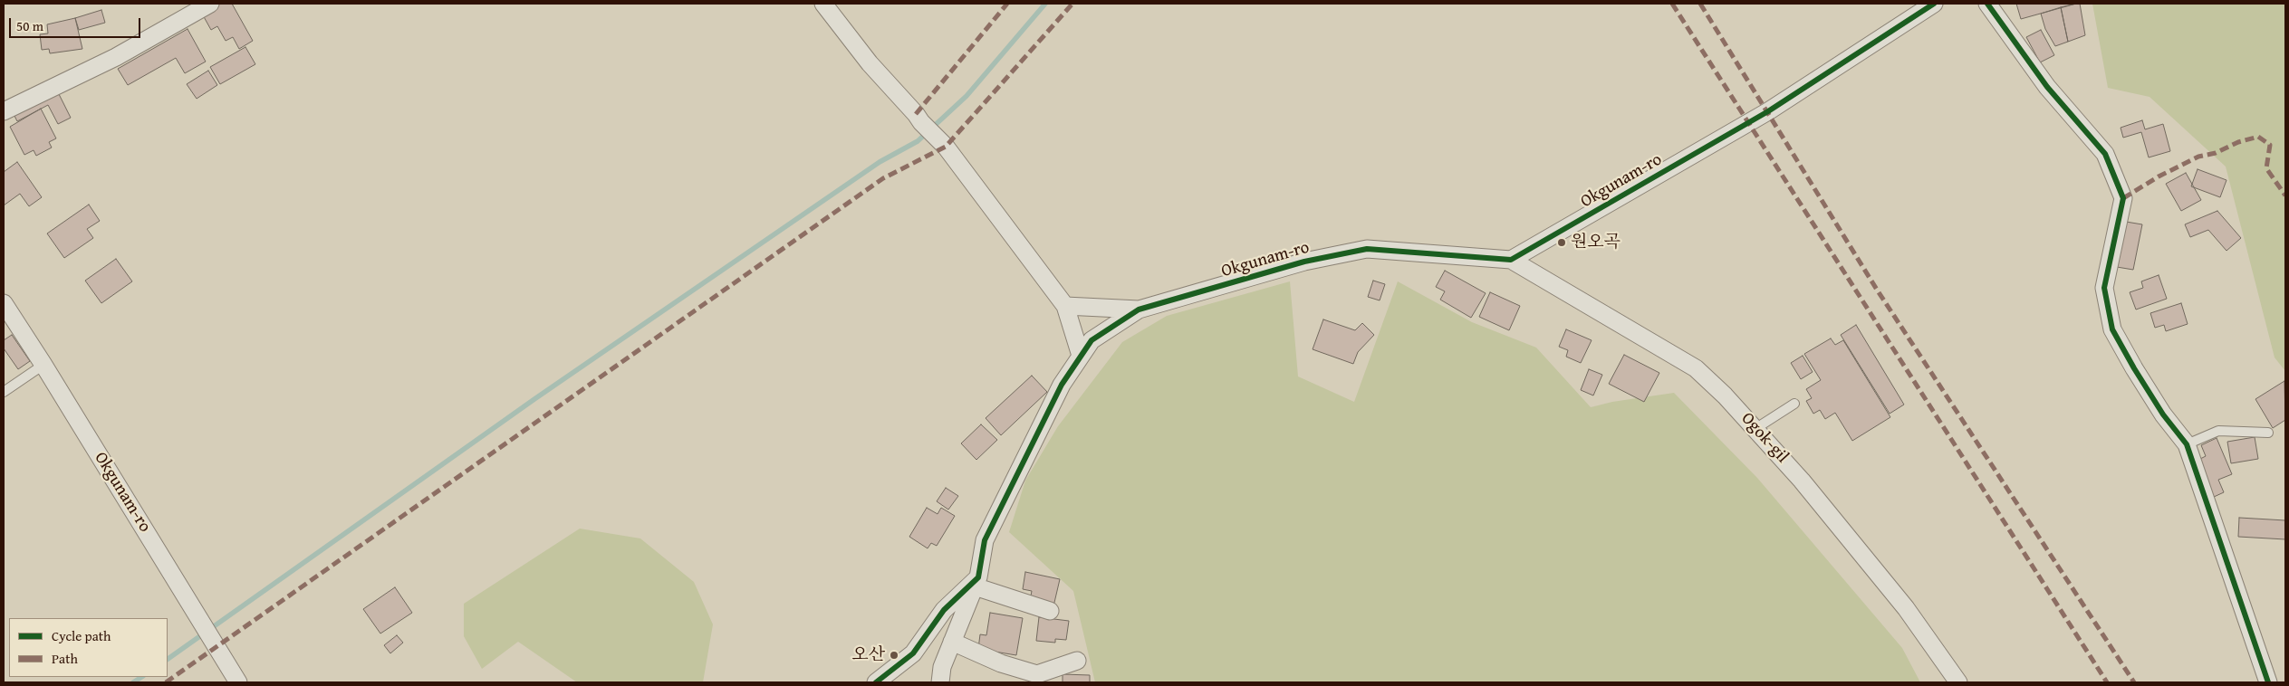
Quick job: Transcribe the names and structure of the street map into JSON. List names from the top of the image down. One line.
{"streets":{"street":["Okgunam-ro","Ogok-gil"]},"crossings":[["Okgunam-ro","Ogok-gil"]],"places":["원오곡","오산"],"legend":["Cycle path","Path"],"scale_bar":"50 m"}
